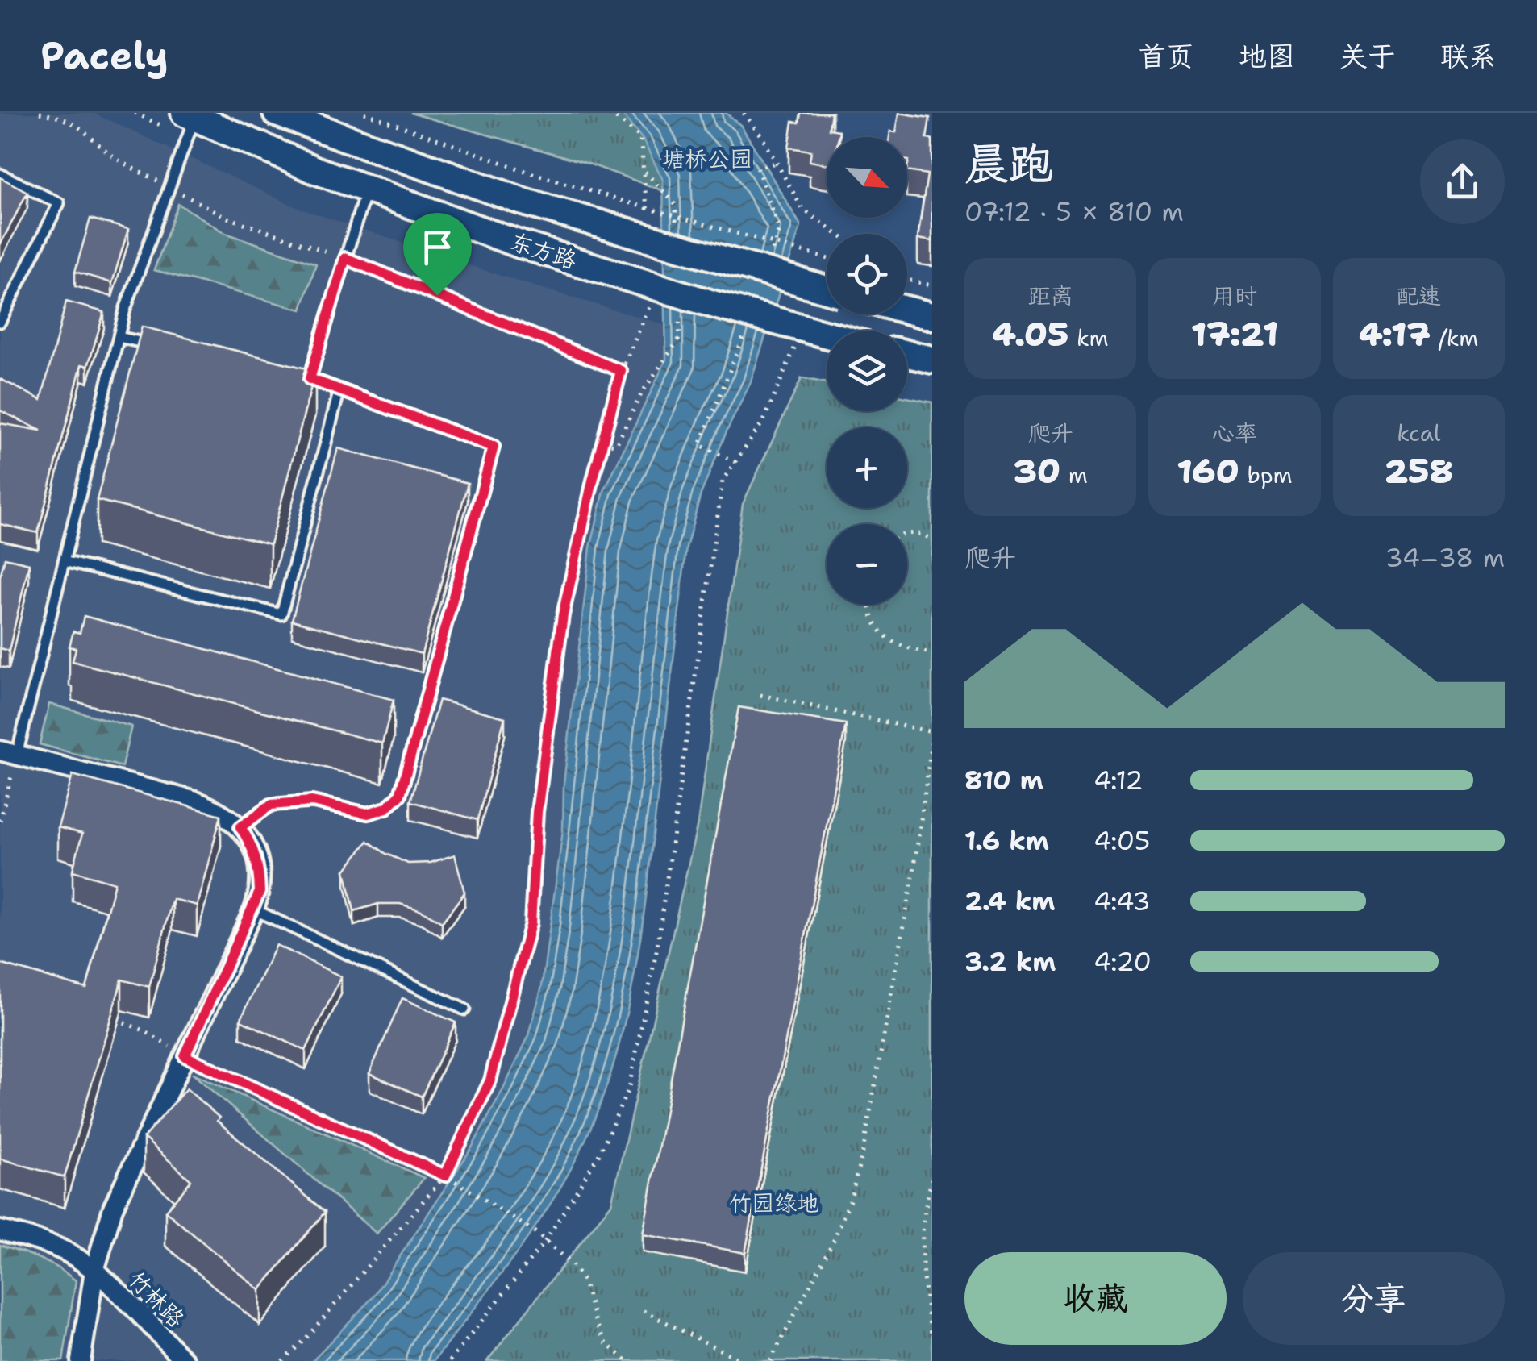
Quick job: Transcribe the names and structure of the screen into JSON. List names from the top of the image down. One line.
{"streets":{"main road":["东方路"],"street":["竹林路"]},"parks":["塘桥公园","竹园绿地"],"north":"bottom right","page":{"header":"Pacely","nav":["首页","地图","关于","联系"],"heading":["晨跑","07:12 · 5 × 810 m"],"map_buttons":["+","−"],"stats":[["距离","4.05 km"],["用时","17:21"],["配速","4:17 /km"],["爬升","30 m"],["心率","160 bpm"],["kcal","258"]],"chart":["爬升","34–38 m"],"list":[{"name":"810 m","note":"4:12"},{"name":"1.6 km","note":"4:05"},{"name":"2.4 km","note":"4:43"},{"name":"3.2 km","note":"4:20"}],"buttons":["收藏","分享"]}}
